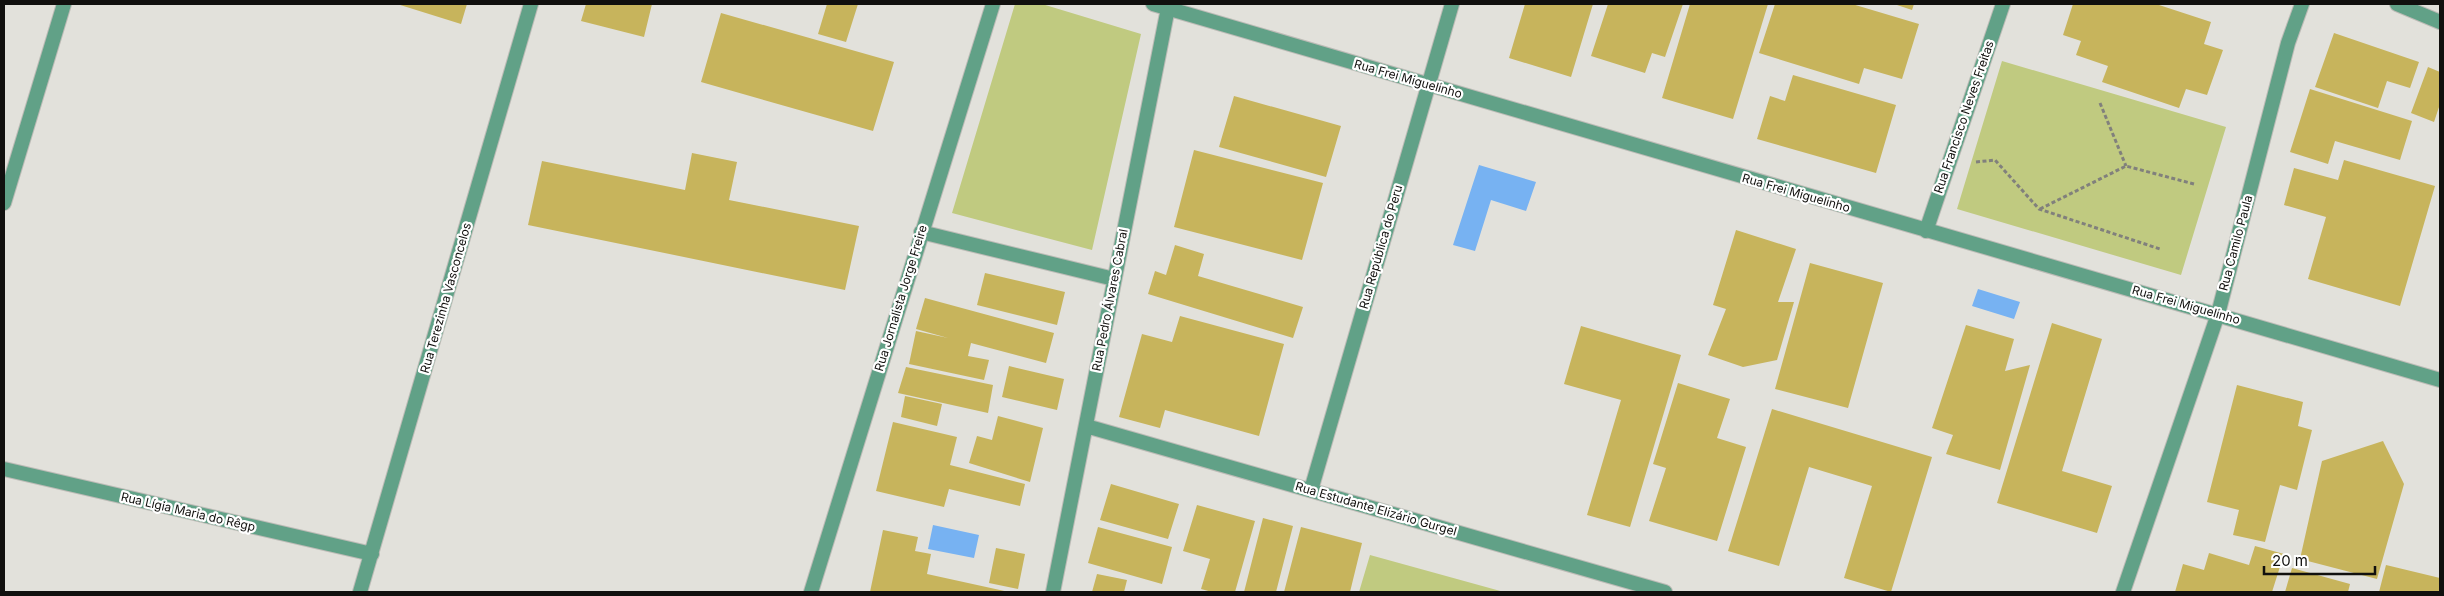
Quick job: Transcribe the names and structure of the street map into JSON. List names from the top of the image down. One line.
{"streets":{"street":["Rua Frei Miguelinho","Rua Francisco Neves Freitas","Rua Camilo Paula","Rua República do Peru","Rua Terezinha Vasconcelos","Rua Jornalista Jorge Freire","Rua Pedro Álvares Cabral","Rua Estudante Elizário Gurgel","Rua Lígia Maria do Rêgp"]},"crossings":[["Rua Frei Miguelinho","Rua Francisco Neves Freitas"],["Rua Frei Miguelinho","Rua Camilo Paula"],["Rua Frei Miguelinho","Rua República do Peru"],["Rua Frei Miguelinho","Rua Pedro Álvares Cabral"],["Rua República do Peru","Rua Estudante Elizário Gurgel"],["Rua Terezinha Vasconcelos","Rua Lígia Maria do Rêgp"],["Rua Pedro Álvares Cabral","Rua Estudante Elizário Gurgel"]],"scale_bar":"20 m"}
